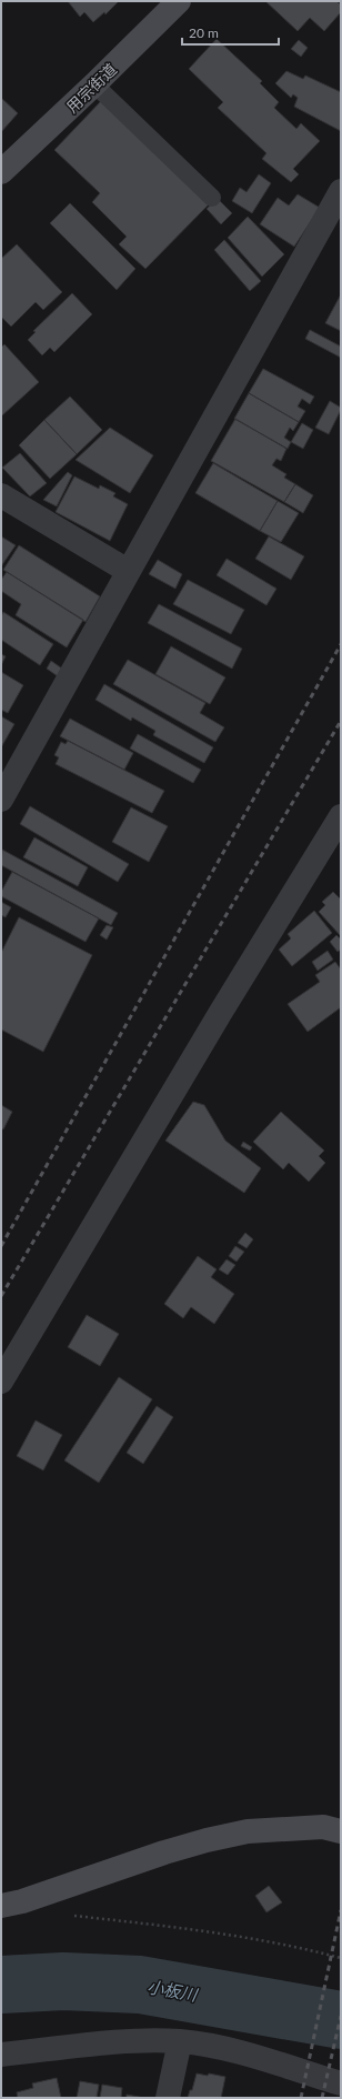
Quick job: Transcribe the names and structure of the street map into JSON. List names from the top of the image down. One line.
{"streets":{"street":["用宗街道"]},"water":["小板川"],"scale_bar":"20 m"}
